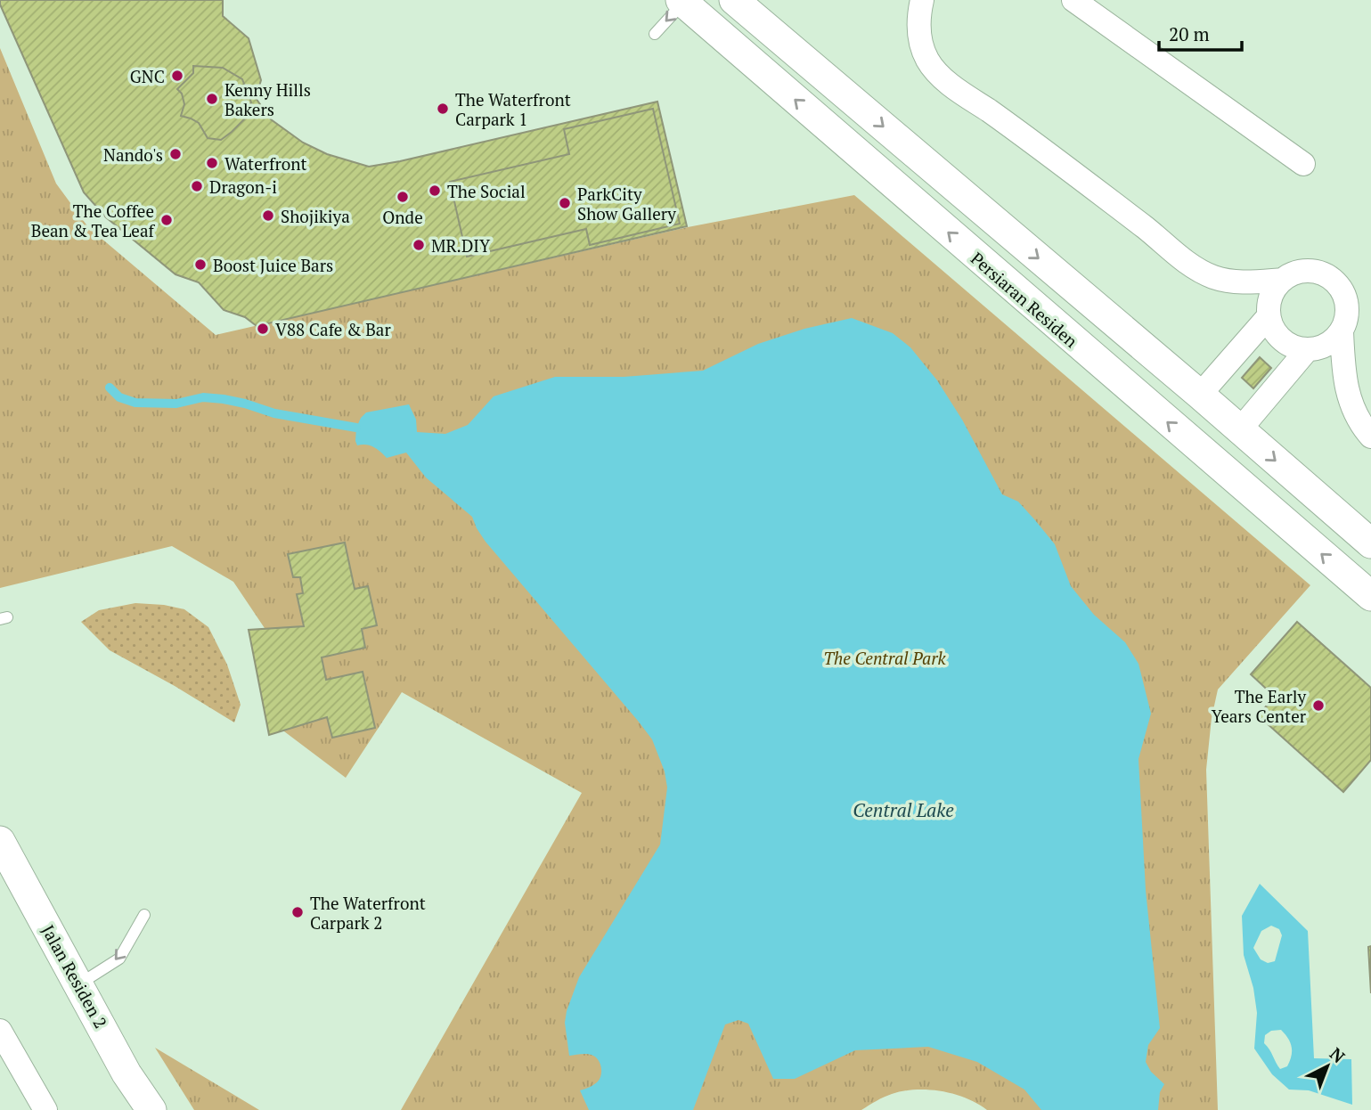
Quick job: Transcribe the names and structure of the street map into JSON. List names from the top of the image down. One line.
{"streets":{"street":["Persiaran Residen","Jalan Residen 2"]},"water":["Central Lake"],"parks":["The Central Park"],"places":["GNC","Kenny Hills Bakers","The Waterfront Carpark 1","Nando's","Waterfront","Dragon-i","The Social","Onde","ParkCity Show Gallery","Shojikiya","The Coffee Bean & Tea Leaf","MR.DIY","Boost Juice Bars","V88 Cafe & Bar","The Early Years Center","The Waterfront Carpark 2"],"scale_bar":"20 m","north":"top right"}
